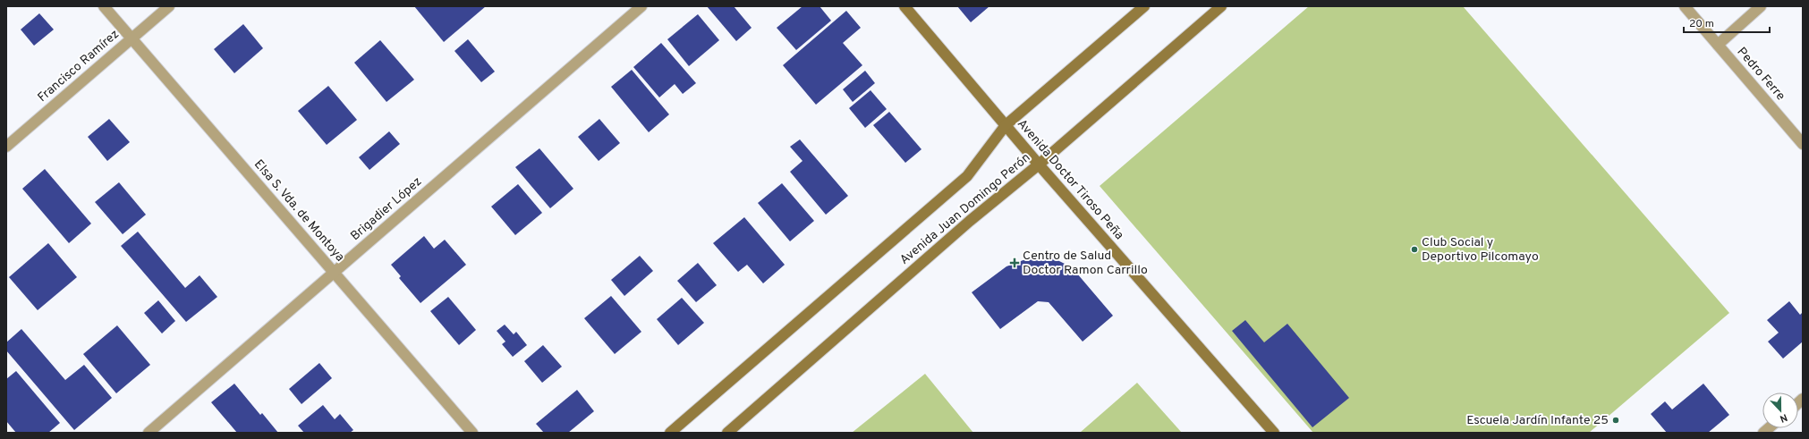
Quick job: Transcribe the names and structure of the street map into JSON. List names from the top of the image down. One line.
{"streets":{"street":["Francisco Ramírez","Pedro Ferre","Avenida Doctor Tiroso Peña","Brigadier López","Avenida Juan Domingo Perón","Elsa S. Vda. de Montoya"]},"crossings":[["Francisco Ramírez","Elsa S. Vda. de Montoya"],["Avenida Doctor Tiroso Peña","Avenida Juan Domingo Perón"],["Brigadier López","Elsa S. Vda. de Montoya"]],"places":{"other":["Club Social y Deportivo Pilcomayo","Escuela Jardín Infante 25"],"health":["Centro de Salud Doctor Ramon Carrillo"]},"scale_bar":"20 m","north":"bottom"}
